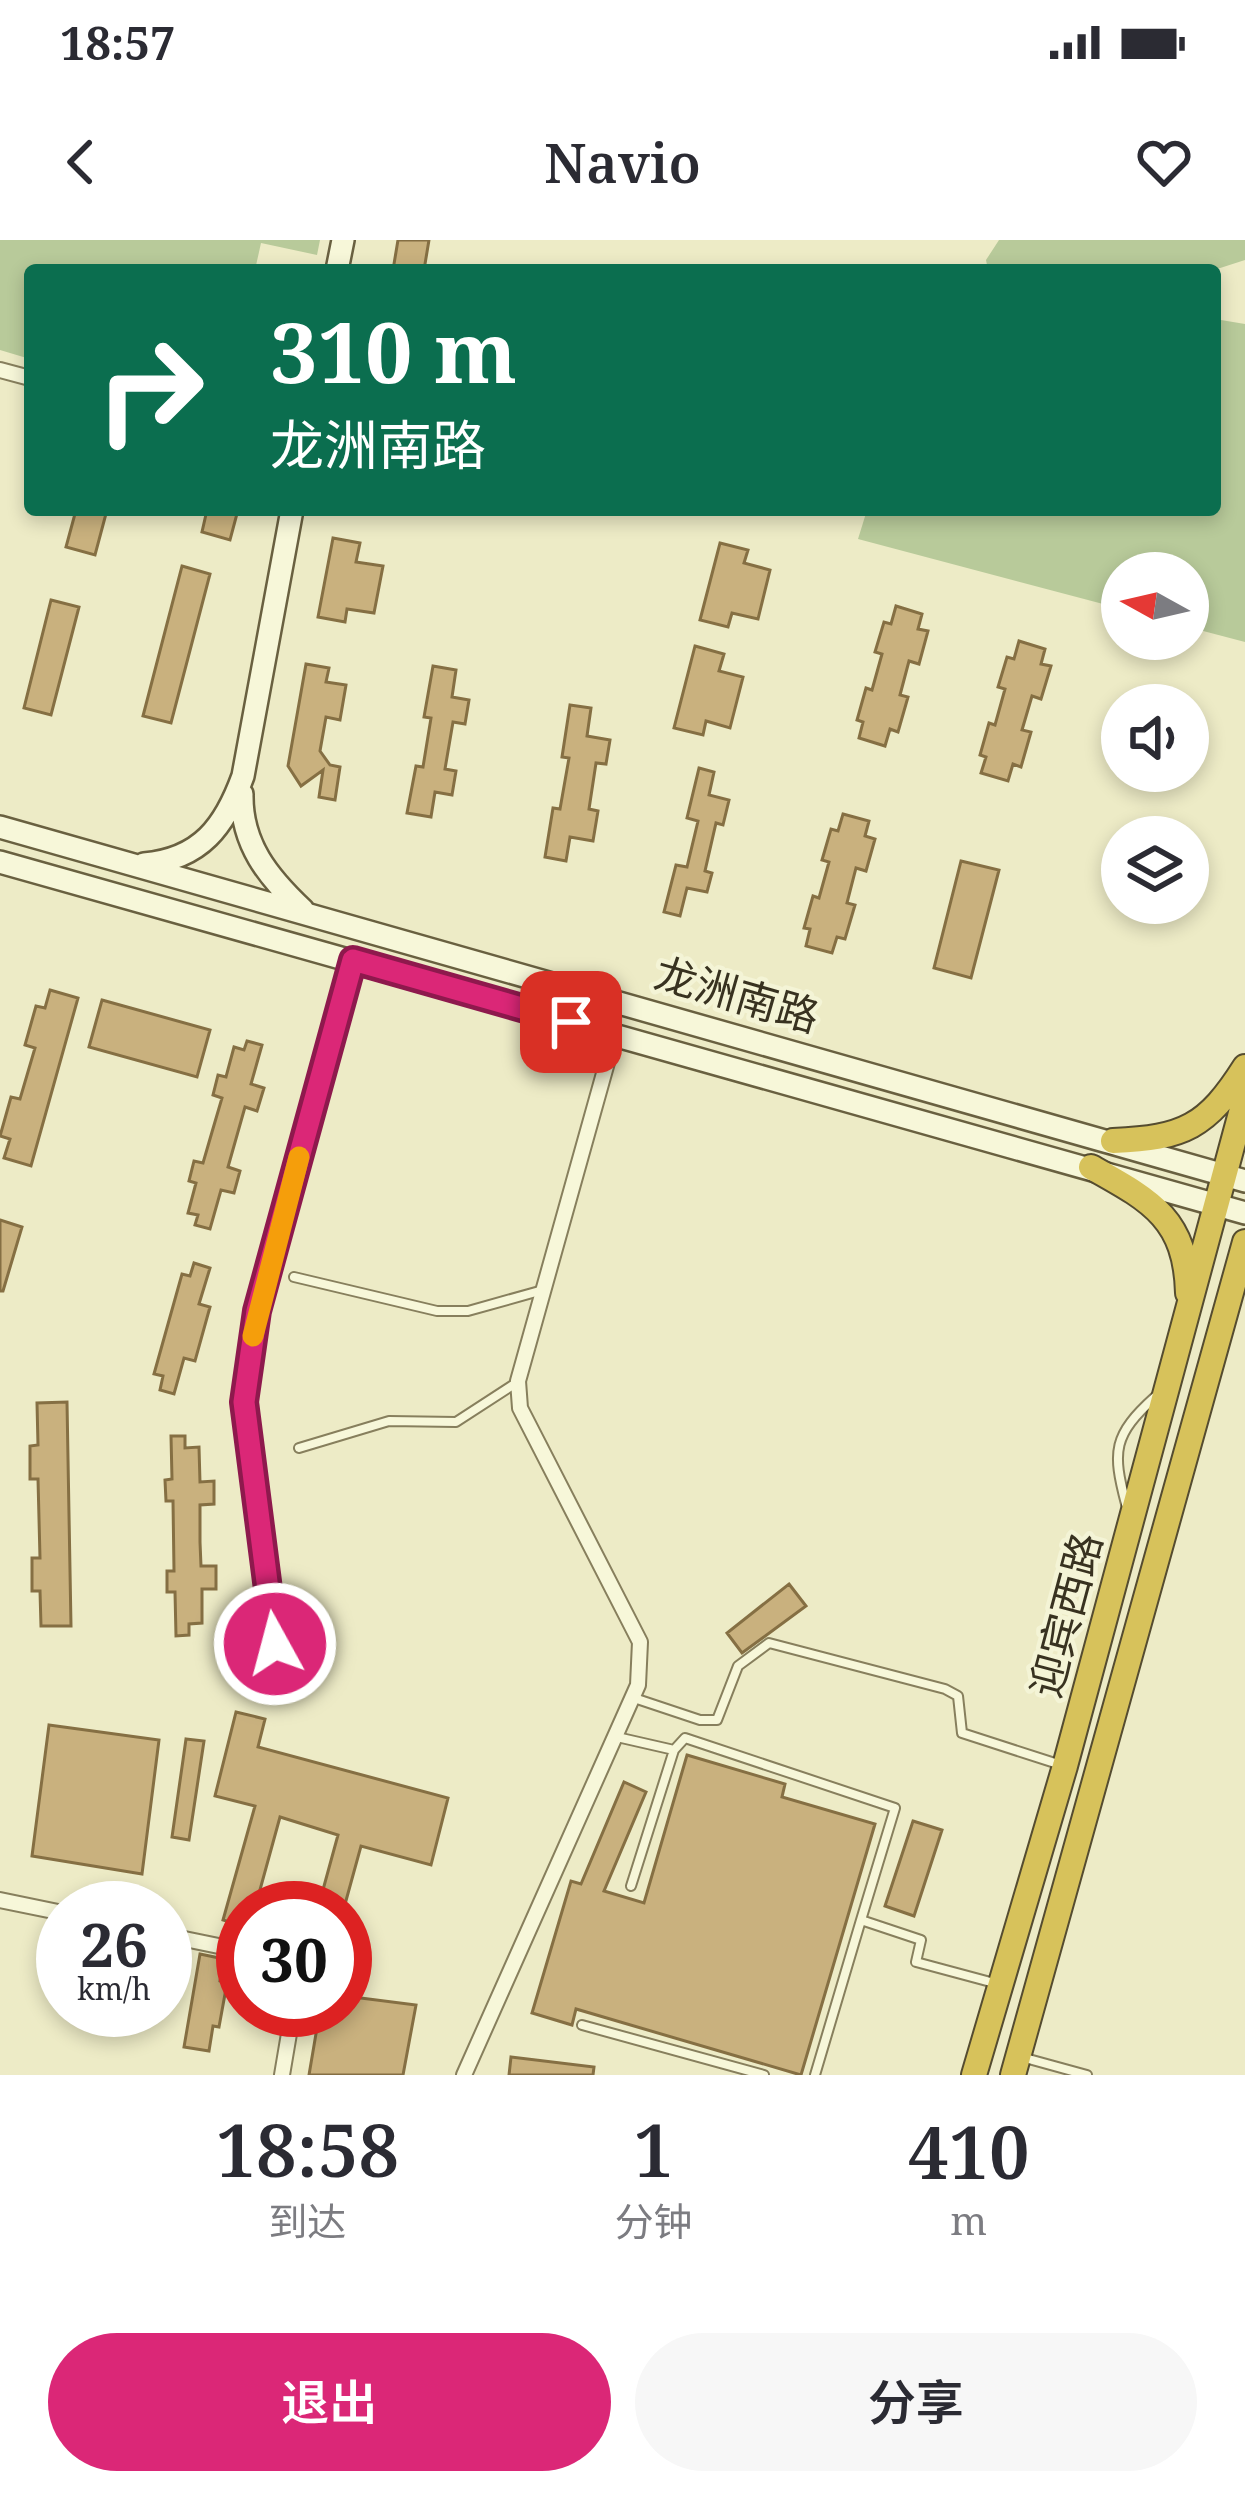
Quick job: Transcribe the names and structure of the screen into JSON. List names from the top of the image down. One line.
{"streets":{"highway":["迎宾西路"],"main road":["龙洲南路"]},"crossings":[["龙洲南路","迎宾西路"]],"north":"left","page":{"status":"18:57","header":"Navio","turn":["310 m","龙洲南路"],"speed":"26 km/h","limit":"30","eta":["18:58","到达","1","分钟","410","m"],"buttons":["退出","分享"]}}
